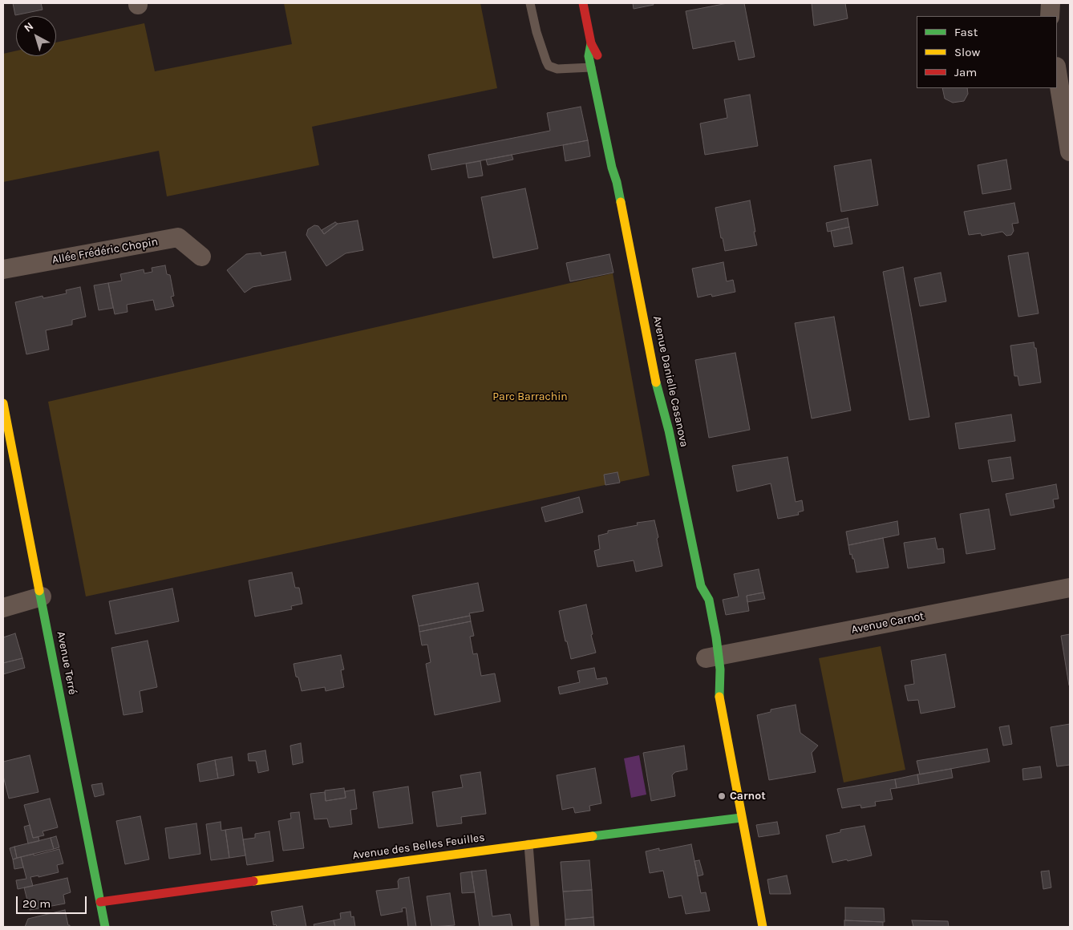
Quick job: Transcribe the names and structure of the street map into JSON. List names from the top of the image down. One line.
{"streets":{"street":["Allée Frédéric Chopin","Avenue Danielle Casanova","Avenue Carnot","Avenue Terré","Avenue des Belles Feuilles"]},"crossings":[["Avenue Danielle Casanova","Avenue Carnot"],["Avenue Danielle Casanova","Avenue des Belles Feuilles"],["Avenue Terré","Avenue des Belles Feuilles"]],"parks":["Parc Barrachin"],"places":["Carnot"],"legend":["Fast","Slow","Jam"],"scale_bar":"20 m","north":"top left"}
